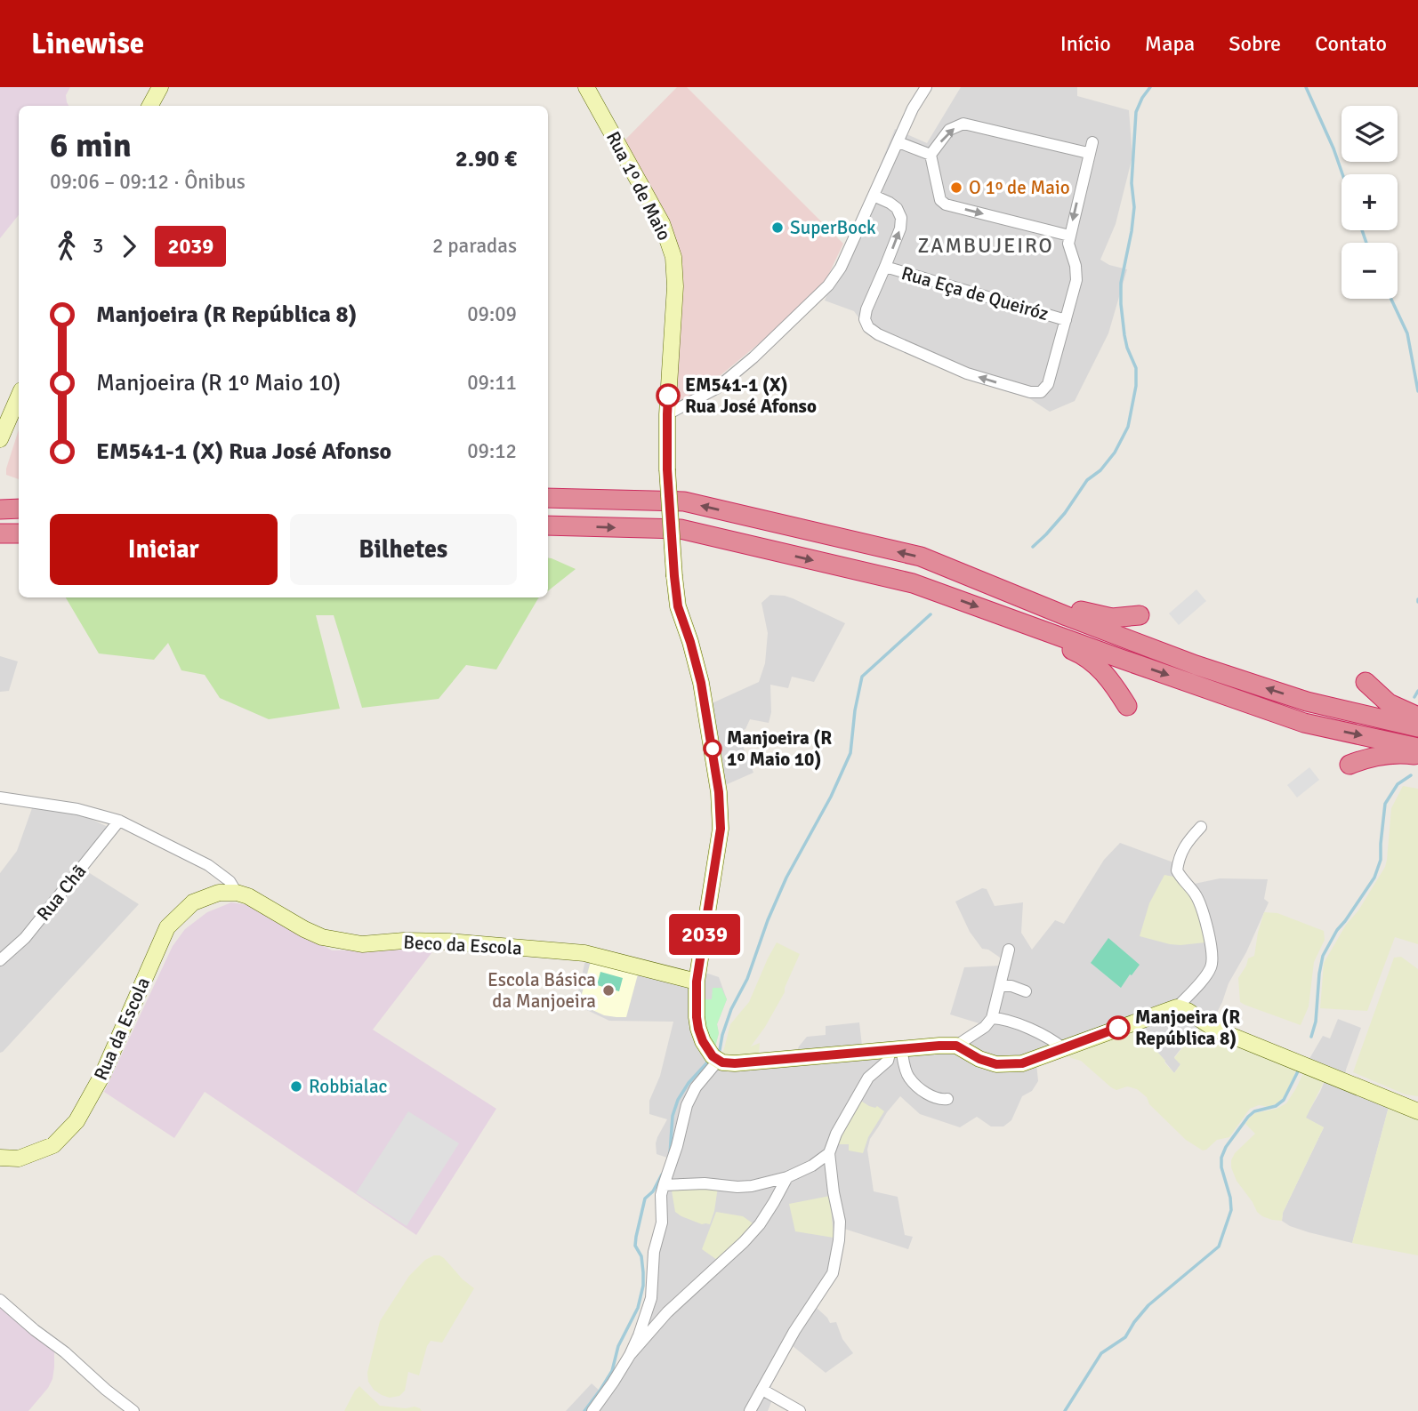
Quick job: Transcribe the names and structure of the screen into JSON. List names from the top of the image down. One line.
{"streets":{"street":["Rua 1º de Maio","Rua Eça de Queiróz","Rua Chã","Beco da Escola","Rua da Escola"]},"crossings":[["Rua 1º de Maio","Beco da Escola"],["Beco da Escola","Rua da Escola"]],"districts":["ZAMBUJEIRO"],"places":["O 1º de Maio","SuperBock","EM541-1 (X) Rua José Afonso","Manjoeira (R 1º Maio 10)","Escola Básica da Manjoeira","Manjoeira (R República 8)","Robbialac"],"lines":["bus line 2039"],"page":{"header":"Linewise","nav":["Início","Mapa","Sobre","Contato"],"on_map":"2039","map_buttons":["+","−"],"heading":["6 min","09:06 – 09:12 · Ônibus","2.90 €"],"legs":["3","2039","2 paradas"],"list":[{"name":"Manjoeira (R República 8)","value":"09:09"},{"name":"Manjoeira (R 1º Maio 10)","value":"09:11"},{"name":"EM541-1 (X) Rua José Afonso","value":"09:12"}],"buttons":["Iniciar","Bilhetes"]}}
